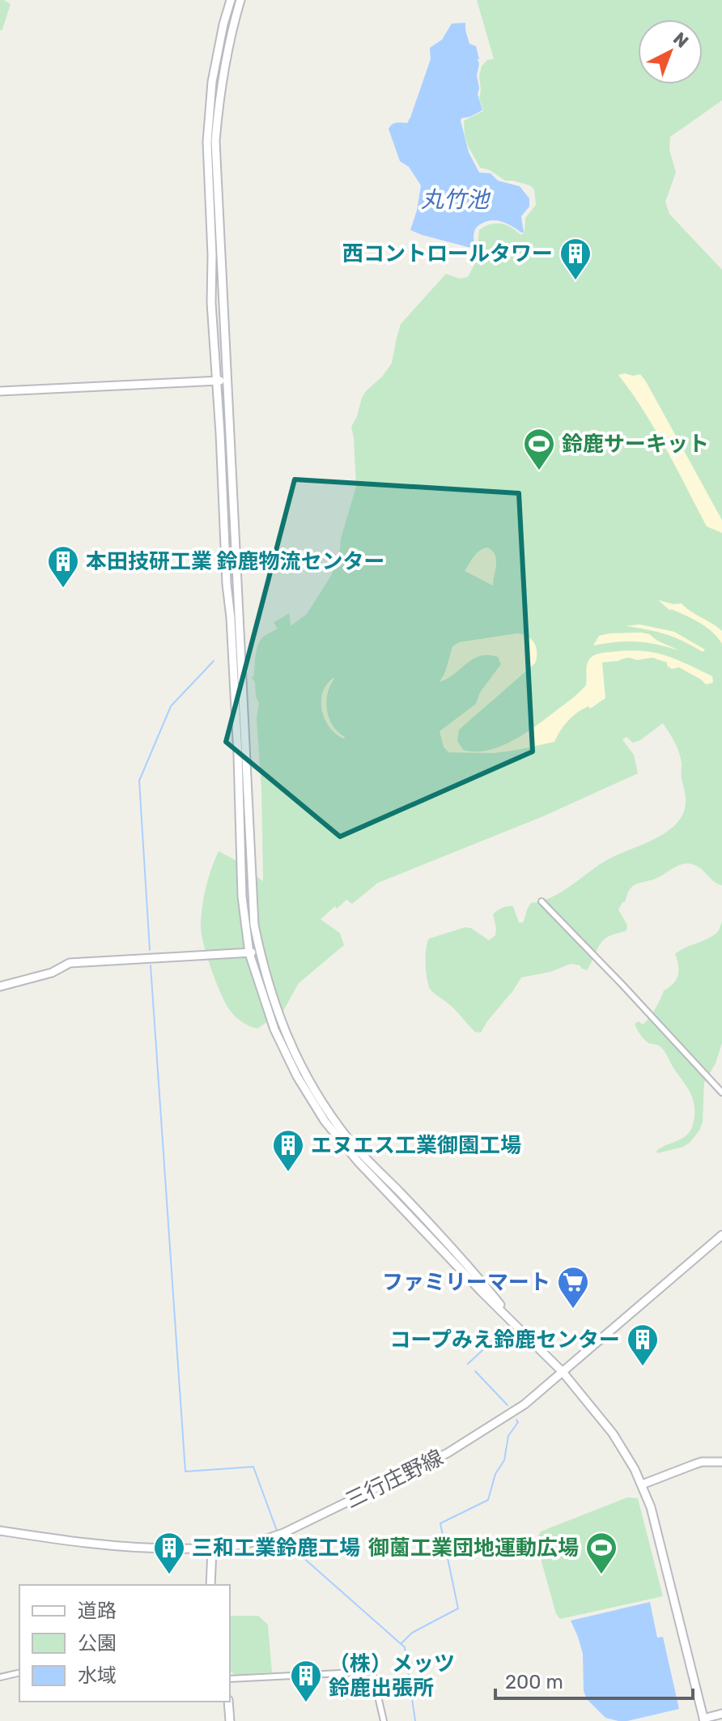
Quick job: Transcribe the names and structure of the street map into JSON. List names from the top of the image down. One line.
{"streets":{"street":["三行庄野線"]},"water":["丸竹池"],"places":{"building":["西コントロールタワー","本田技研工業 鈴鹿物流センター","エヌエス工業御園工場","コープみえ鈴鹿センター","三和工業鈴鹿工場","（株）メッツ 鈴鹿出張所"],"sports":["鈴鹿サーキット","御薗工業団地運動広場"],"supermarket":["ファミリーマート"]},"legend":["道路","公園","水域"],"scale_bar":"200 m","north":"top right"}
